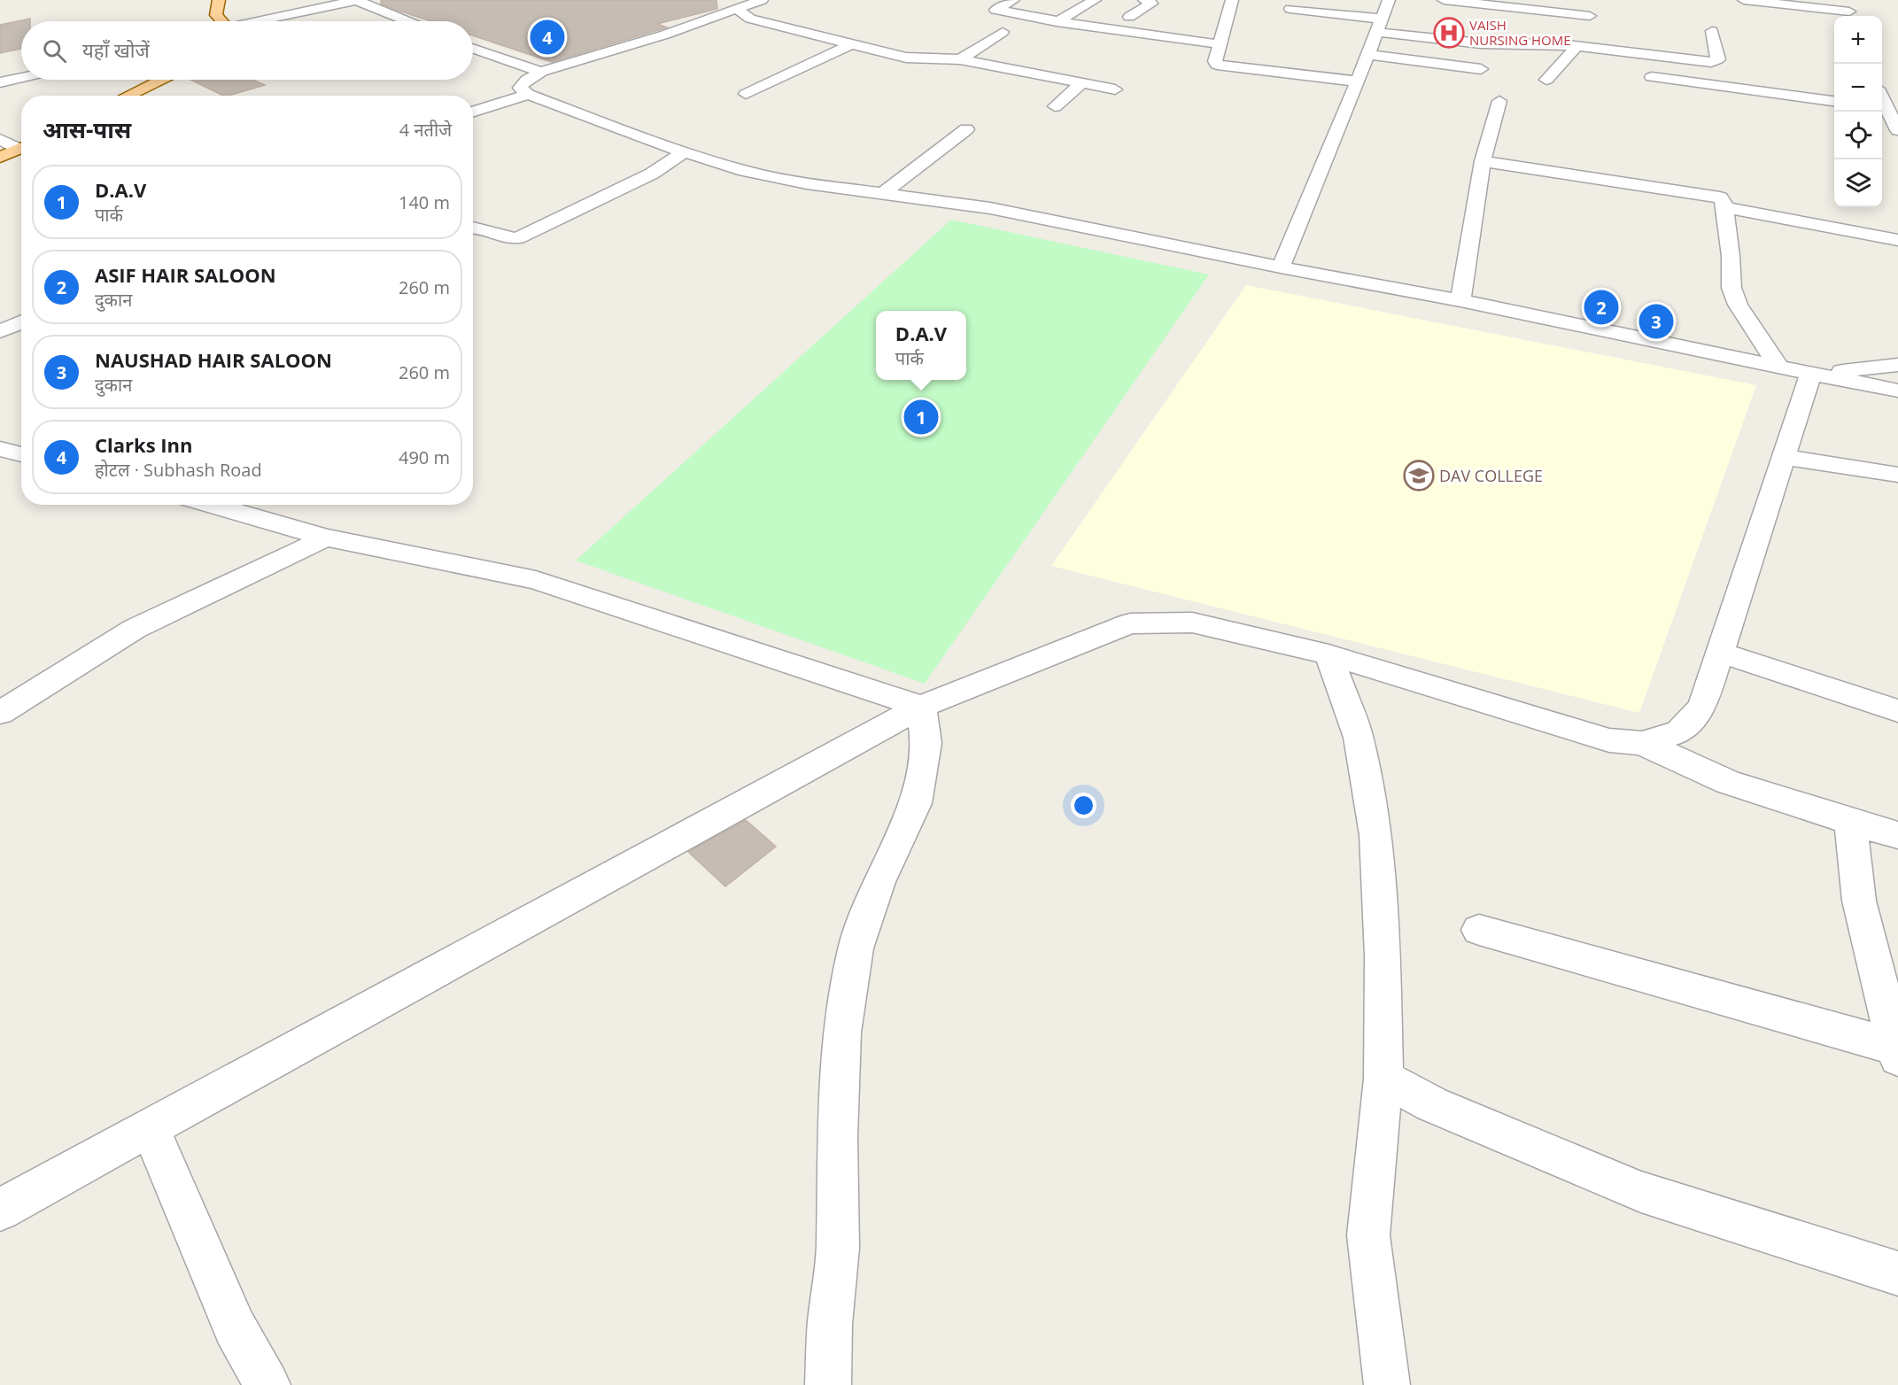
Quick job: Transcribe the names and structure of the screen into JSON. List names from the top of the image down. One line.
{"places":{"hospital":["VAISH NURSING HOME"],"school or university":["DAV COLLEGE"]},"page":{"map_buttons":["+","−"],"pins":["4","2","3","1"],"search":"यहाँ खोजें","heading":["आस-पास","4 नतीजे"],"list":[{"mark":"1","name":"D.A.V","note":"पार्क","value":"140 m"},{"mark":"2","name":"ASIF HAIR SALOON","note":"दुकान","value":"260 m"},{"mark":"3","name":"NAUSHAD HAIR SALOON","note":"दुकान","value":"260 m"},{"mark":"4","name":"Clarks Inn","note":"होटल · Subhash Road","value":"490 m"}],"popup":["D.A.V","पार्क"]}}
